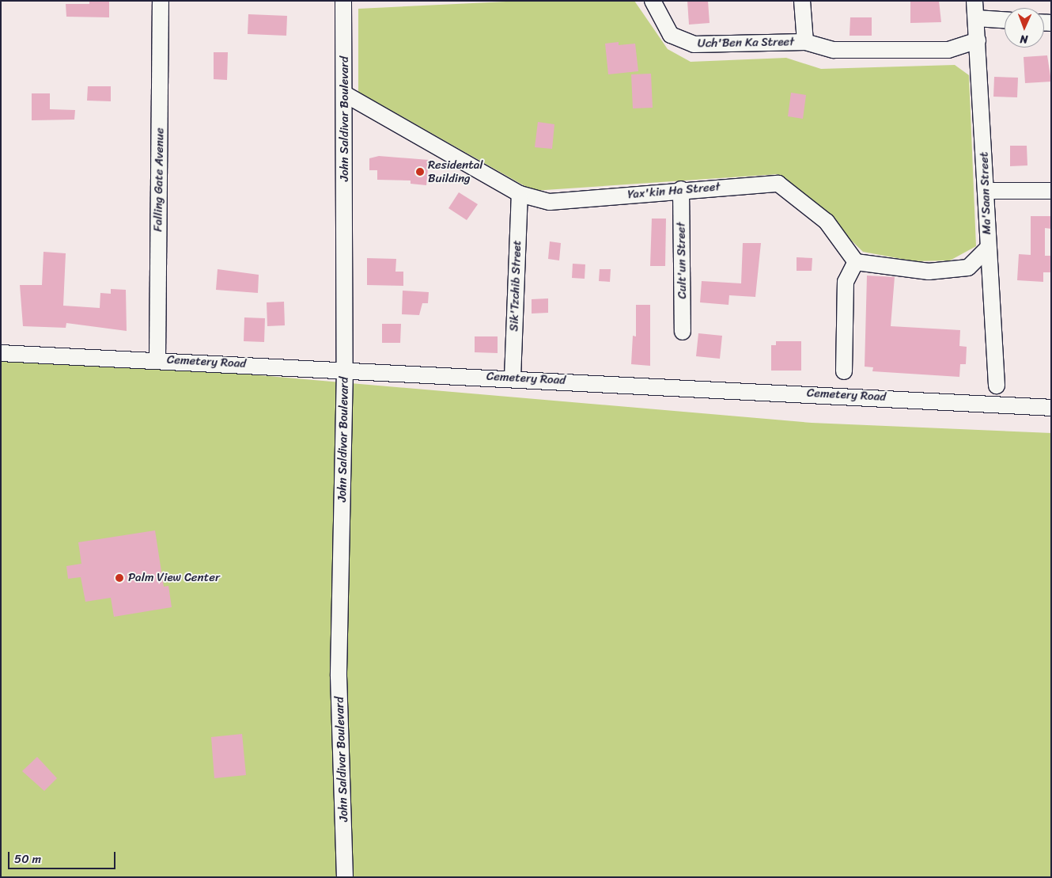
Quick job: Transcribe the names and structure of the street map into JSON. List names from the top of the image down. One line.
{"streets":{"street":["Uch'Ben Ka Street","John Saldivar Boulevard","Falling Gate Avenue","Yax'kin Ha Street","Ma'Saan Street","Cult'un Street","Sik'Tzchib Street","Cemetery Road"]},"crossings":[["Uch'Ben Ka Street","Ma'Saan Street"],["John Saldivar Boulevard","Yax'kin Ha Street"],["John Saldivar Boulevard","Cemetery Road"],["Falling Gate Avenue","Cemetery Road"],["Yax'kin Ha Street","Cult'un Street"],["Yax'kin Ha Street","Sik'Tzchib Street"],["Sik'Tzchib Street","Cemetery Road"]],"places":["Residental Building","Palm View Center"],"scale_bar":"50 m","north":"bottom"}
